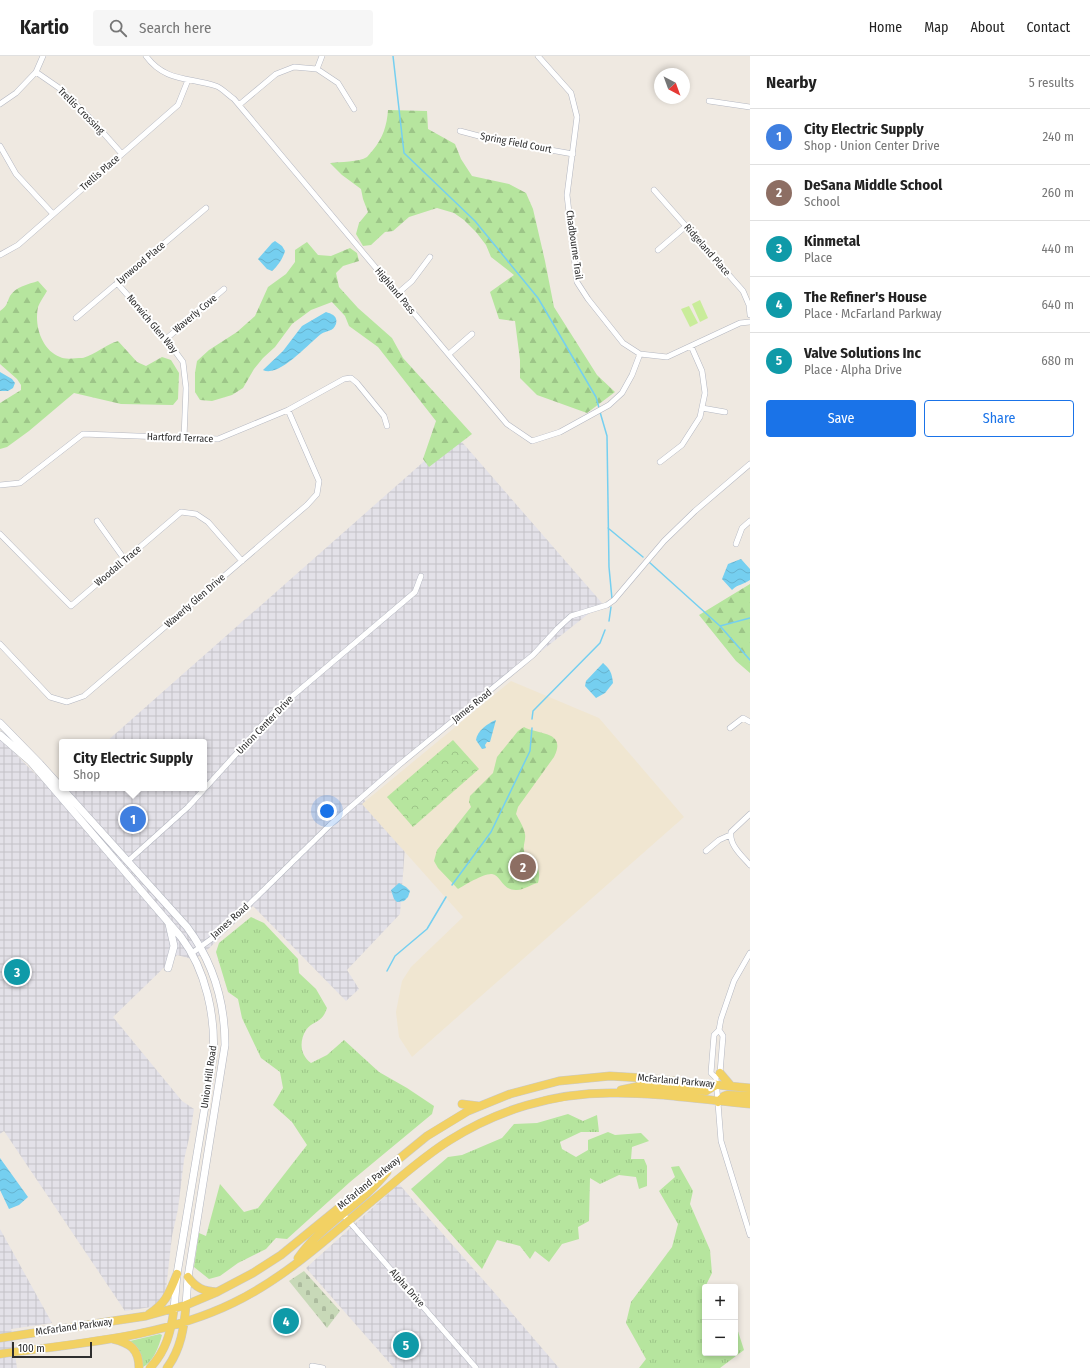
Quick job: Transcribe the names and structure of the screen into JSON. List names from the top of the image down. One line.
{"streets":{"main road":["Union Hill Road","McFarland Parkway"],"street":["Trellis Crossing","Spring Field Court","Trellis Place","Chadbourne Trail","Ridgeland Place","Lynwood Place","Highland Pass","Waverly Cove","Norwich Glen Way","Hartford Terrace","Woodall Trace","Waverly Glen Drive","James Road","Union Center Drive","Alpha Drive"]},"crossings":[["Trellis Crossing","Trellis Place"],["Spring Field Court","Chadbourne Trail"],["Trellis Place","Highland Pass"],["Chadbourne Trail","Highland Pass"],["Lynwood Place","Norwich Glen Way"],["Waverly Cove","Norwich Glen Way"],["Norwich Glen Way","Hartford Terrace"],["Hartford Terrace","Waverly Glen Drive"],["Woodall Trace","Waverly Glen Drive"],["James Road","Union Hill Road"],["Union Center Drive","Union Hill Road"],["Union Hill Road","McFarland Parkway"],["McFarland Parkway","Alpha Drive"]],"scale_bar":"100 m","north":"bottom right","page":{"header":"Kartio","search":"Search here","nav":["Home","Map","About","Contact"],"heading":["Nearby","5 results"],"list":[{"mark":"1","name":"City Electric Supply","note":"Shop · Union Center Drive","value":"240 m"},{"mark":"2","name":"DeSana Middle School","note":"School","value":"260 m"},{"mark":"3","name":"Kinmetal","note":"Place","value":"440 m"},{"mark":"4","name":"The Refiner's House","note":"Place · McFarland Parkway","value":"640 m"},{"mark":"5","name":"Valve Solutions Inc","note":"Place · Alpha Drive","value":"680 m"}],"buttons":["Save","Share"],"popup":["City Electric Supply","Shop"],"pins":["1","2","3","4","5"],"map_buttons":["+","−"],"scale":"100 m"}}
